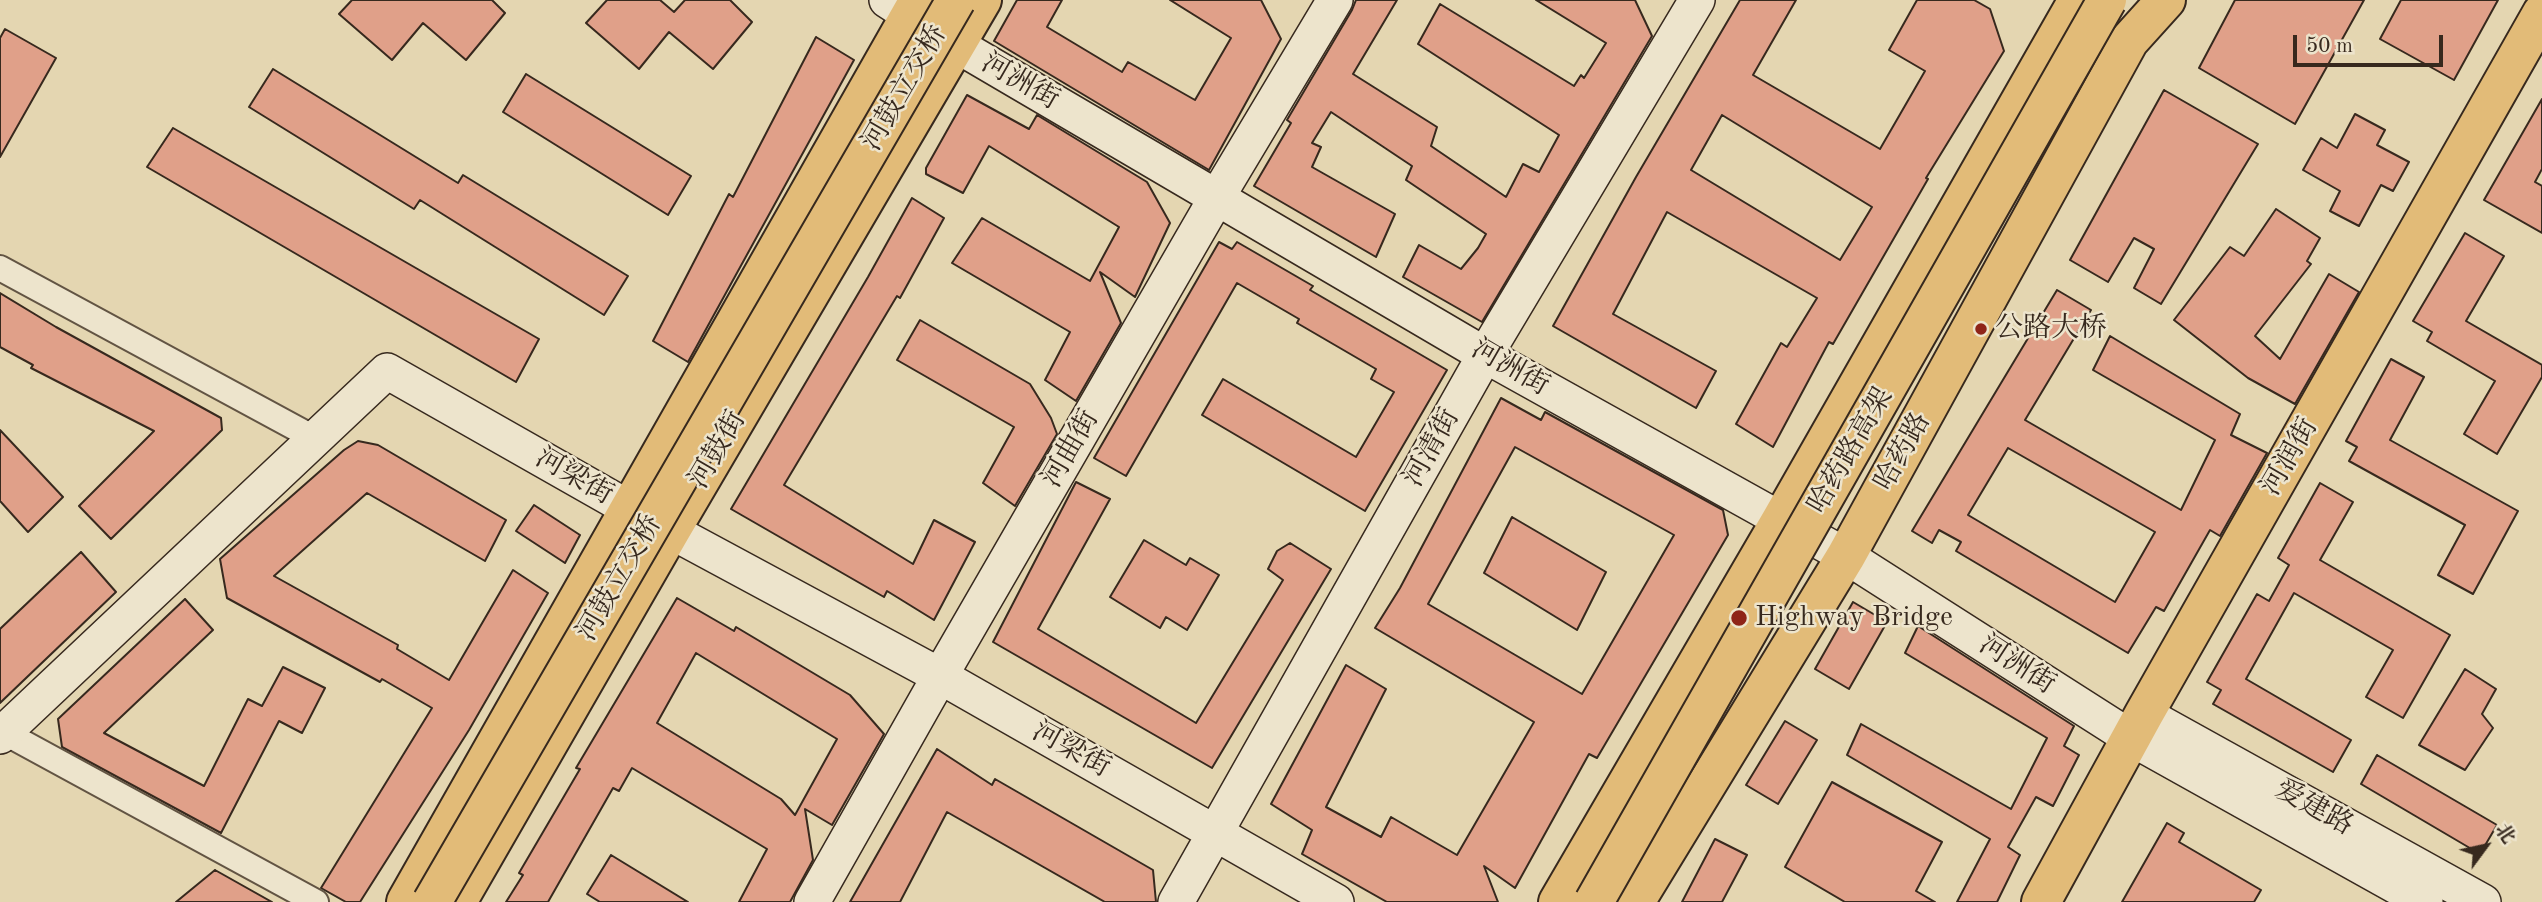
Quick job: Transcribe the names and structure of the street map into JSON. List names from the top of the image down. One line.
{"streets":{"highway":["河鼓立交桥","河鼓街","哈药路高架","哈药路","河润街"],"street":["河洲街","河清街","河曲街","河梁街","爱建路"]},"crossings":[["河洲街","河清街"],["河洲街","河曲街"],["河洲街","河鼓街"],["河洲街","哈药路"],["河洲街","河润街"],["河洲街","爱建路"],["河清街","河梁街"],["河曲街","河梁街"],["河鼓街","河梁街"],["河润街","爱建路"]],"places":["公路大桥","Highway Bridge"],"scale_bar":"50 m","north":"top right"}
